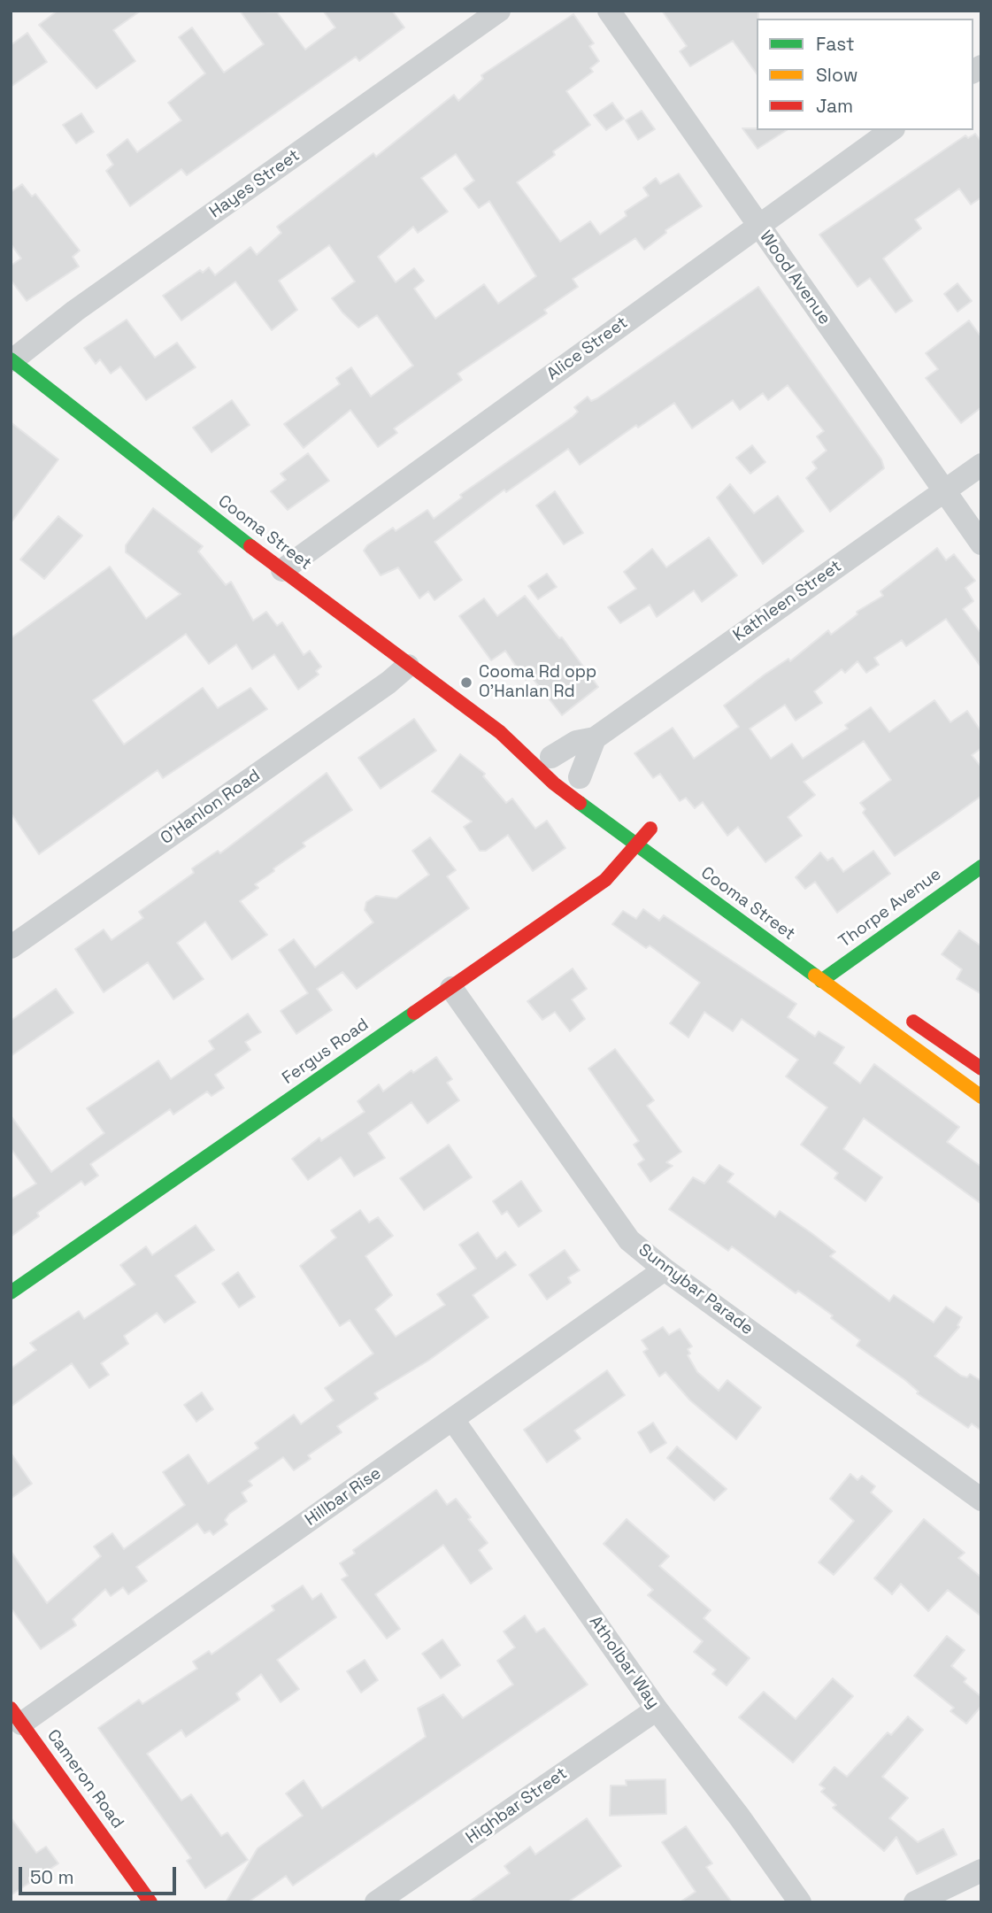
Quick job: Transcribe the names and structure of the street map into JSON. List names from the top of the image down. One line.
{"streets":{"main road":["Cooma Street","Thorpe Avenue","Fergus Road","Cameron Road"],"street":["Hayes Street","Wood Avenue","Alice Street","Kathleen Street","O'Hanlon Road","Sunnybar Parade","Hillbar Rise","Atholbar Way","Highbar Street"]},"crossings":[["Hayes Street","Cooma Street"],["Wood Avenue","Alice Street"],["Wood Avenue","Kathleen Street"],["Alice Street","Cooma Street"],["Cooma Street","Kathleen Street"],["Cooma Street","O'Hanlon Road"],["Cooma Street","Thorpe Avenue"],["Cooma Street","Fergus Road"],["Fergus Road","Sunnybar Parade"],["Sunnybar Parade","Hillbar Rise"],["Hillbar Rise","Atholbar Way"],["Hillbar Rise","Cameron Road"],["Atholbar Way","Highbar Street"]],"places":["Cooma Rd opp O'Hanlan Rd"],"legend":["Fast","Slow","Jam"],"scale_bar":"50 m"}
